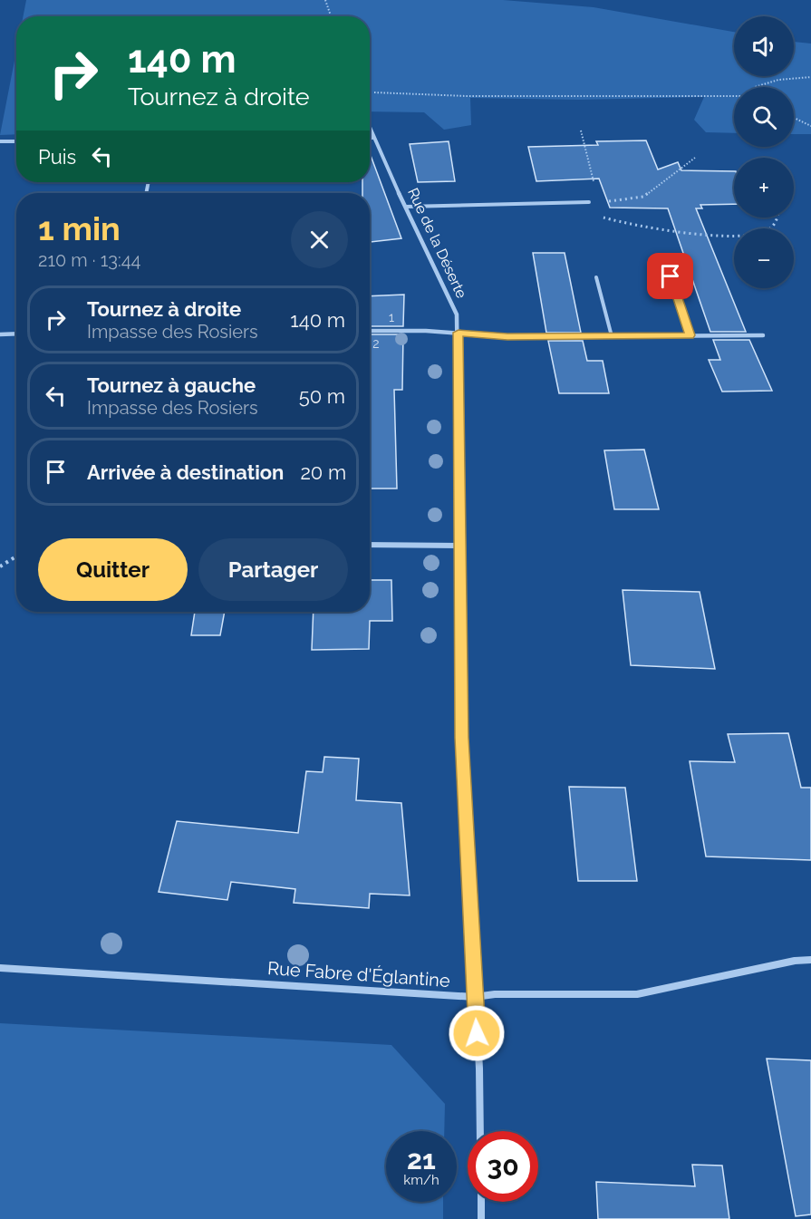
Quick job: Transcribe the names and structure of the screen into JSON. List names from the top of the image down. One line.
{"streets":{"street":["Rue de la Déserte","Rue Fabre d'Églantine"]},"crossings":[["Rue de la Déserte","Rue Fabre d'Églantine"]],"house_numbers":["1","2"],"page":{"map_buttons":["+","−"],"turn":["140 m","Tournez à droite"],"then":"Puis","heading":["1 min","210 m · 13:44"],"list":[{"name":"Tournez à droite","note":"Impasse des Rosiers","value":"140 m"},{"name":"Tournez à gauche","note":"Impasse des Rosiers","value":"50 m"},{"name":"Arrivée à destination","value":"20 m"}],"buttons":["Quitter","Partager"],"speed":"21 km/h","limit":"30"}}
